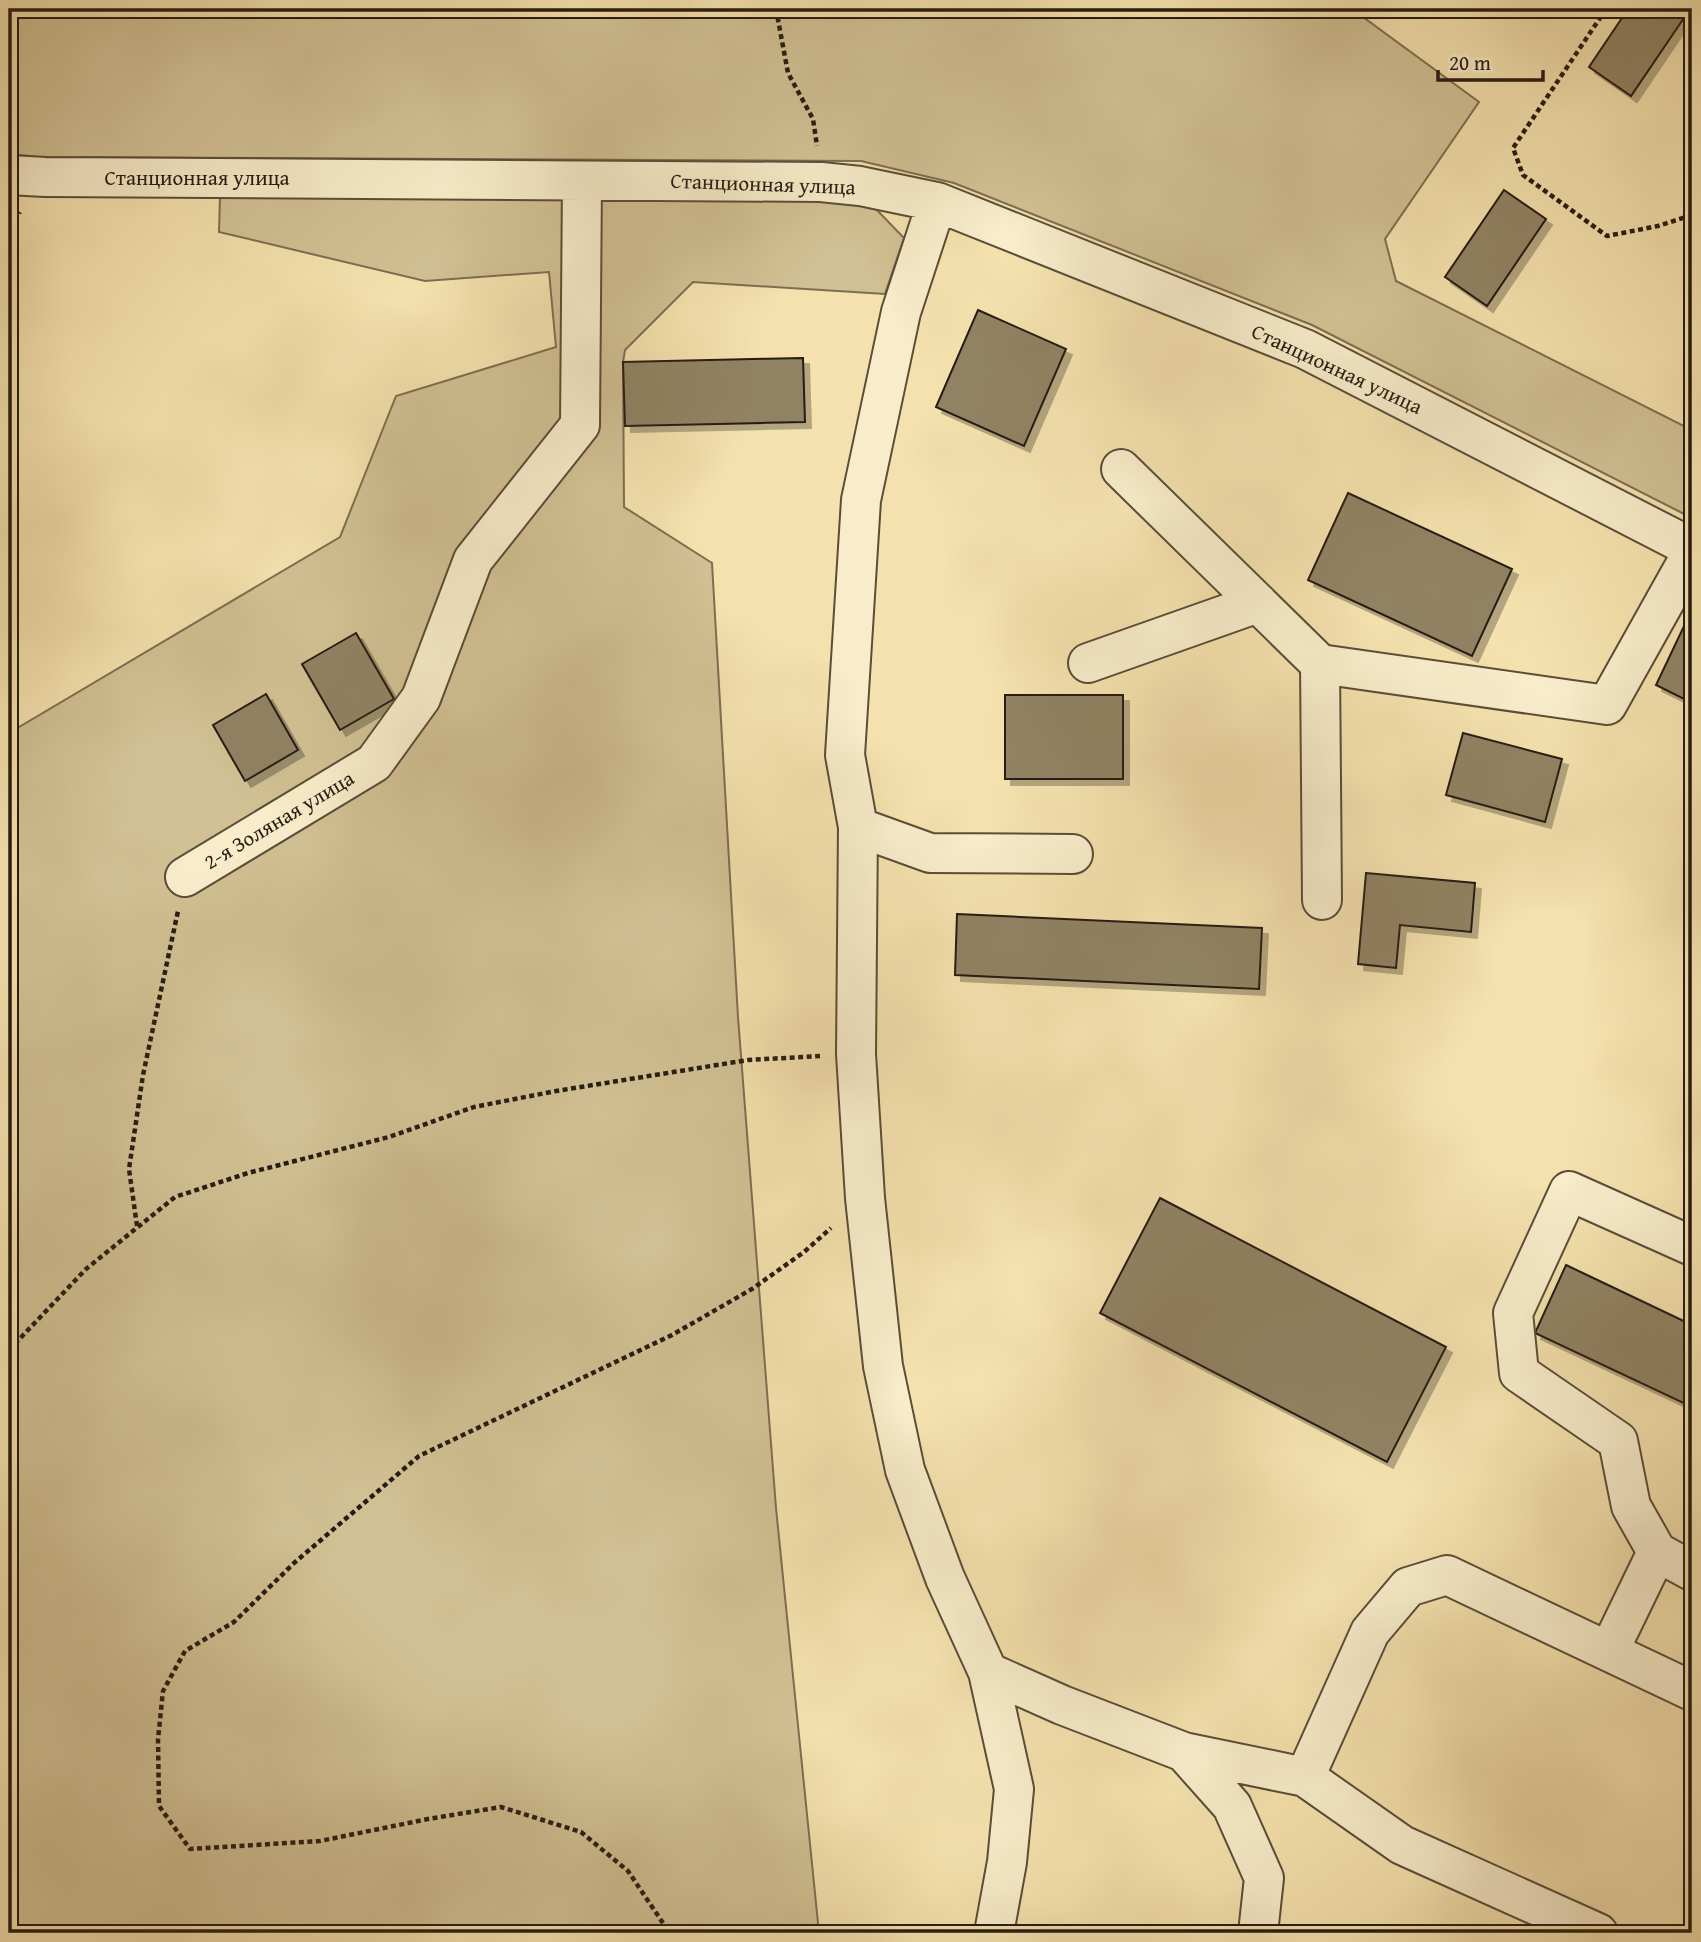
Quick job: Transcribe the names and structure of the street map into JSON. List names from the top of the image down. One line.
{"streets":{"street":["Станционная улица","2-я Золяная улица"]},"crossings":[["Станционная улица","2-я Золяная улица"]],"scale_bar":"20 m"}
